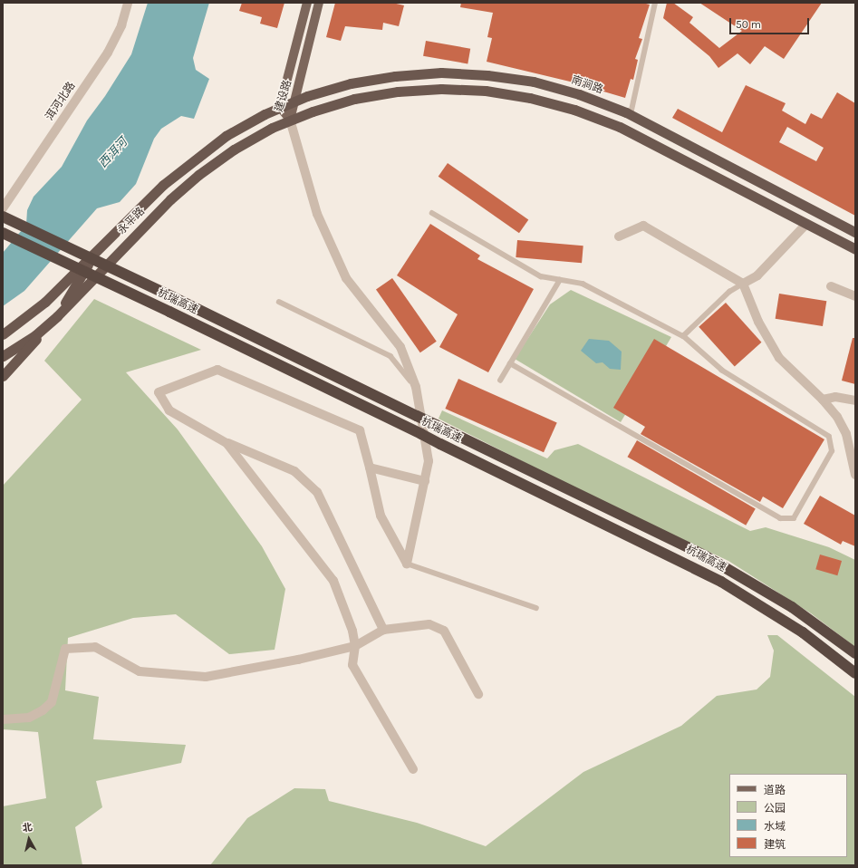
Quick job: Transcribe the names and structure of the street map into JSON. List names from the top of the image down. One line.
{"streets":{"highway":["南涧路","永平路","杭瑞高速"],"main road":["建设路"],"street":["洱河北路"]},"crossings":[["南涧路","建设路"],["南涧路","永平路"],["建设路","永平路"]],"water":["西洱河"],"legend":["道路","公园","水域","建筑"],"scale_bar":"50 m","north":"top"}
